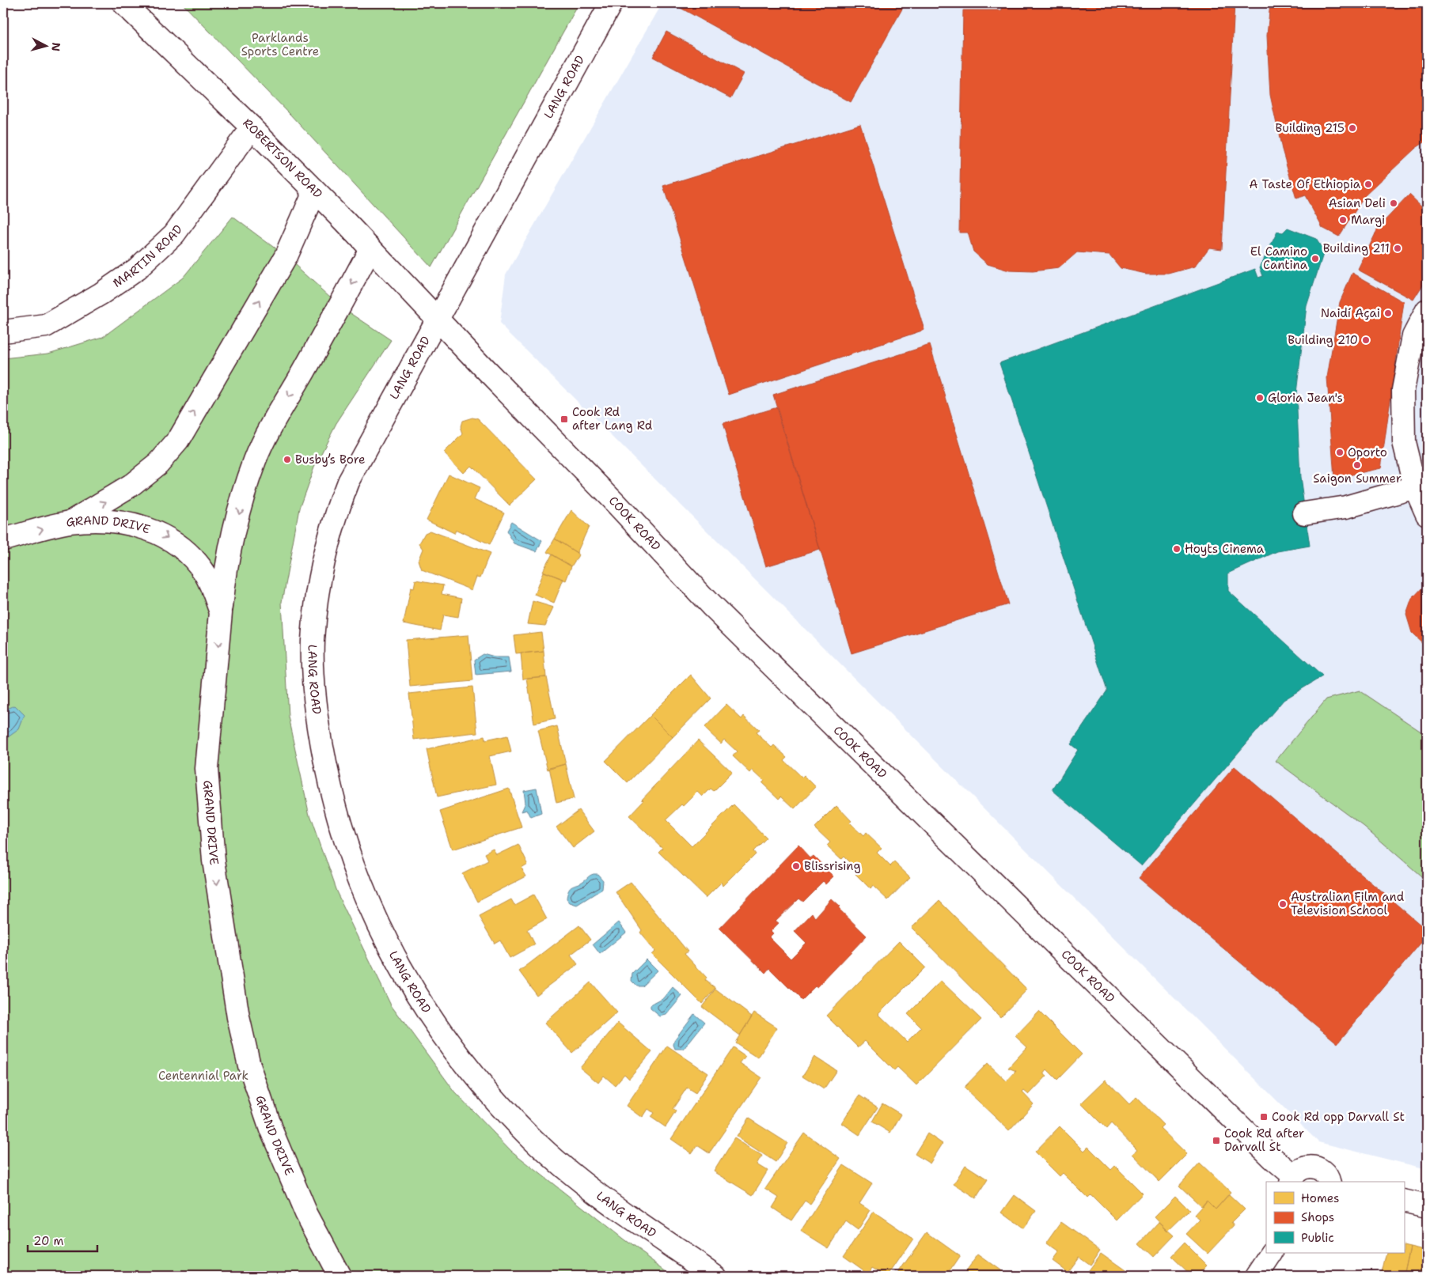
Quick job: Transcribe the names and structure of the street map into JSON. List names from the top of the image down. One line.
{"streets":{"street":["LANG ROAD","ROBERTSON ROAD","MARTIN ROAD","COOK ROAD","GRAND DRIVE"]},"crossings":[["LANG ROAD","ROBERTSON ROAD"],["LANG ROAD","COOK ROAD"],["ROBERTSON ROAD","MARTIN ROAD"],["ROBERTSON ROAD","COOK ROAD"]],"one_way":["GRAND DRIVE"],"parks":["Parklands Sports Centre","Centennial Park"],"places":{"other":["Building 215","A Taste Of Ethiopia","Asian Deli","Margi","Building 211","El Camino Cantina","Naidí Açai","Building 210","Gloria Jean's","Oporto","Busby’s Bore","Saigon Summer","Hoyts Cinema","Blissrising","Australian Film and Television School"],"transit":["Cook Rd after Lang Rd","Cook Rd opp Darvall St","Cook Rd after Darvall St"]},"legend":["Homes","Shops","Public"],"scale_bar":"20 m","north":"right"}
